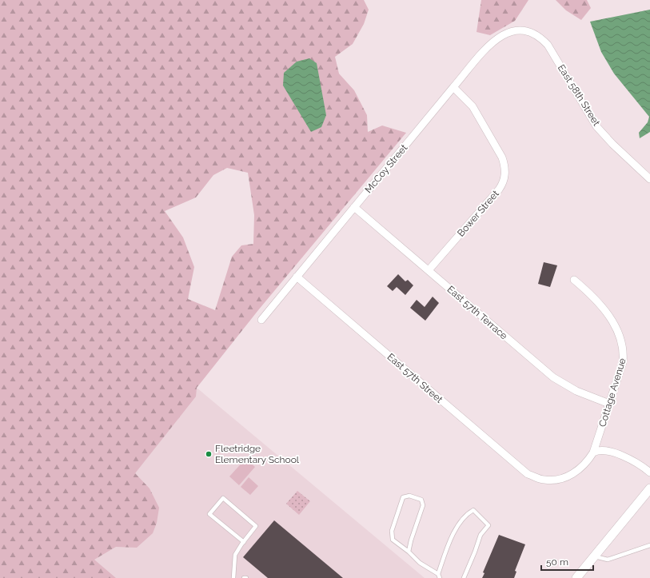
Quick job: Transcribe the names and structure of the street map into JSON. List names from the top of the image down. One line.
{"streets":{"street":["East 58th Street","McCoy Street","Bower Street","East 57th Terrace","East 57th Street","Cottage Avenue"]},"crossings":[["East 58th Street","McCoy Street"],["McCoy Street","Bower Street"],["McCoy Street","East 57th Terrace"],["McCoy Street","East 57th Street"],["Bower Street","East 57th Terrace"],["East 57th Terrace","Cottage Avenue"],["East 57th Street","Cottage Avenue"]],"places":["Fleetridge Elementary School"],"scale_bar":"50 m"}
